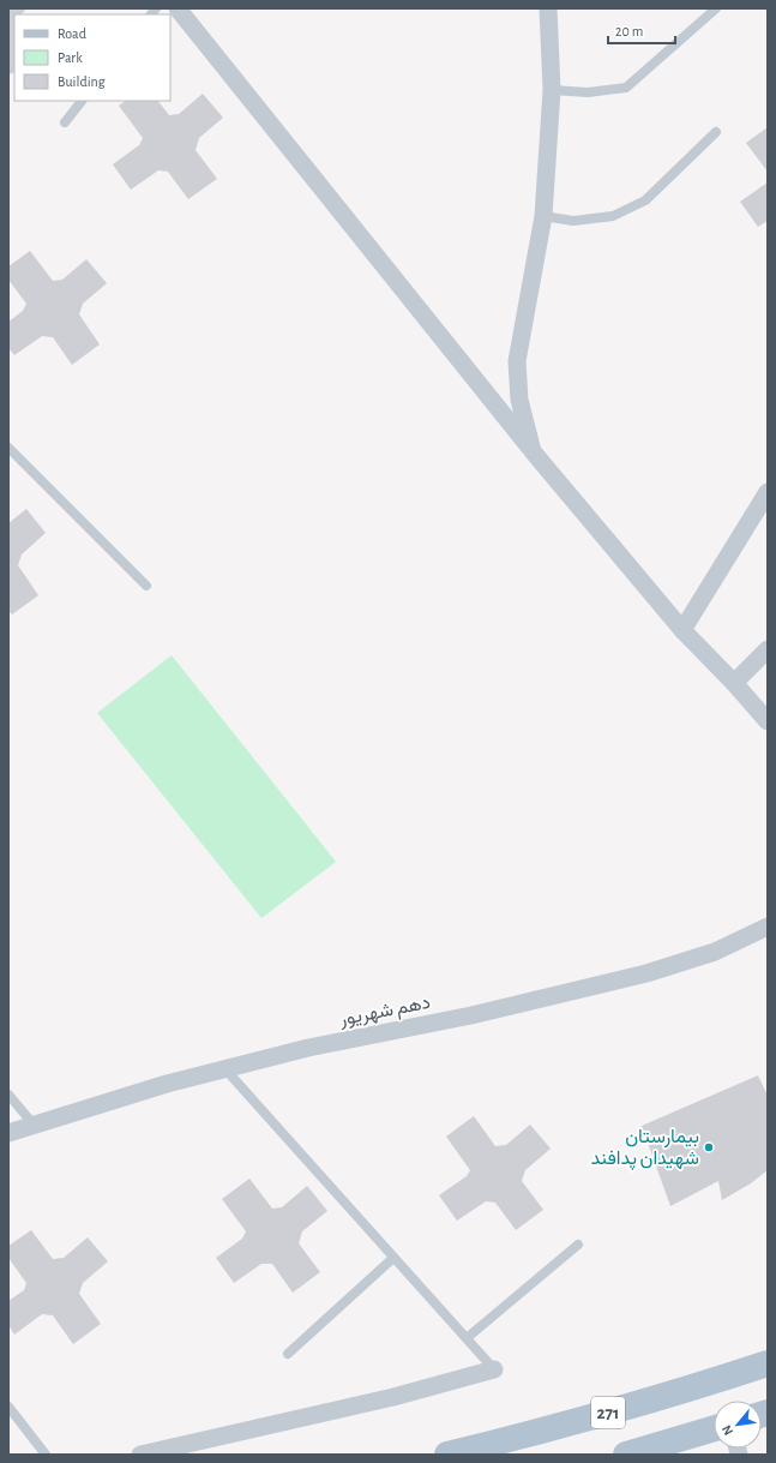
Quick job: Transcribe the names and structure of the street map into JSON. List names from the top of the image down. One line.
{"streets":{"main road":["271"],"street":["دهم شهریور"]},"places":["بیمارستان شهیدان پدافند"],"legend":["Road","Park","Building"],"scale_bar":"20 m","north":"bottom left"}
